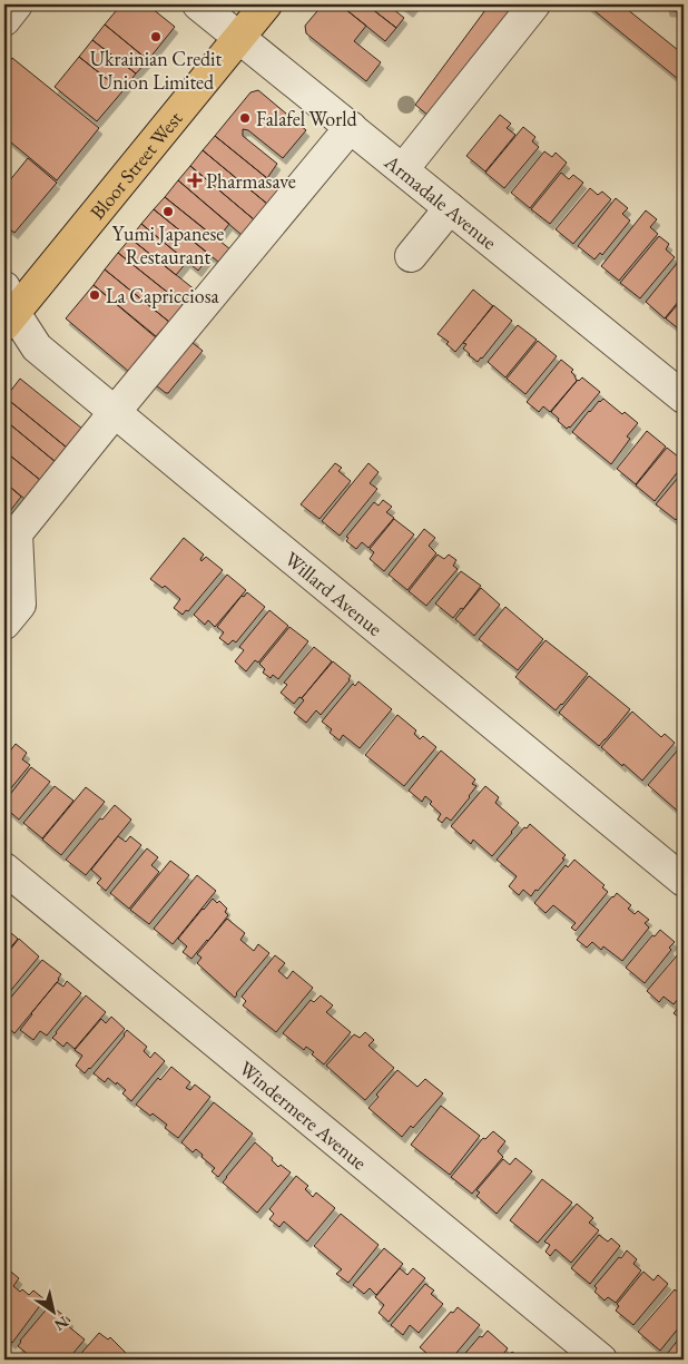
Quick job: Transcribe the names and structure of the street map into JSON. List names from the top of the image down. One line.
{"streets":{"main road":["Bloor Street West"],"street":["Armadale Avenue","Willard Avenue","Windermere Avenue"]},"crossings":[["Bloor Street West","Armadale Avenue"],["Bloor Street West","Willard Avenue"]],"places":{"other":["Ukrainian Credit Union Limited","Falafel World","Yumi Japanese Restaurant","La Capricciosa"],"health":["Pharmasave"]},"north":"bottom right"}
